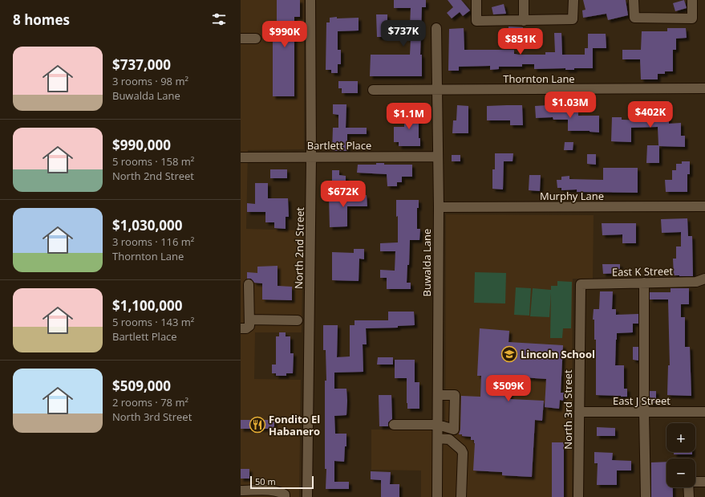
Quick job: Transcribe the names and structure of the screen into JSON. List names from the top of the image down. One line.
{"streets":{"street":["Thornton Lane","Bartlett Place","Murphy Lane","North 2nd Street","Buwalda Lane","East K Street","East J Street","North 3rd Street"]},"crossings":[["Thornton Lane","Buwalda Lane"],["Bartlett Place","North 2nd Street"],["Bartlett Place","Buwalda Lane"],["Murphy Lane","Buwalda Lane"],["East K Street","North 3rd Street"],["East J Street","North 3rd Street"]],"places":{"school or university":["Lincoln School"],"restaurant":["Fondito El Habanero"]},"scale_bar":"50 m","page":{"heading":"8 homes","price":["$737K","$990K","$851K","$1.03M","$402K","$1.1M","$672K","$509K"],"list":[{"name":"$737,000","note":"3 rooms · 98 m² · Buwalda Lane"},{"name":"$990,000","note":"5 rooms · 158 m² · North 2nd Street"},{"name":"$1,030,000","note":"3 rooms · 116 m² · Thornton Lane"},{"name":"$1,100,000","note":"5 rooms · 143 m² · Bartlett Place"},{"name":"$509,000","note":"2 rooms · 78 m² · North 3rd Street"}],"map_buttons":["+","−"],"scale":"50 m"}}
